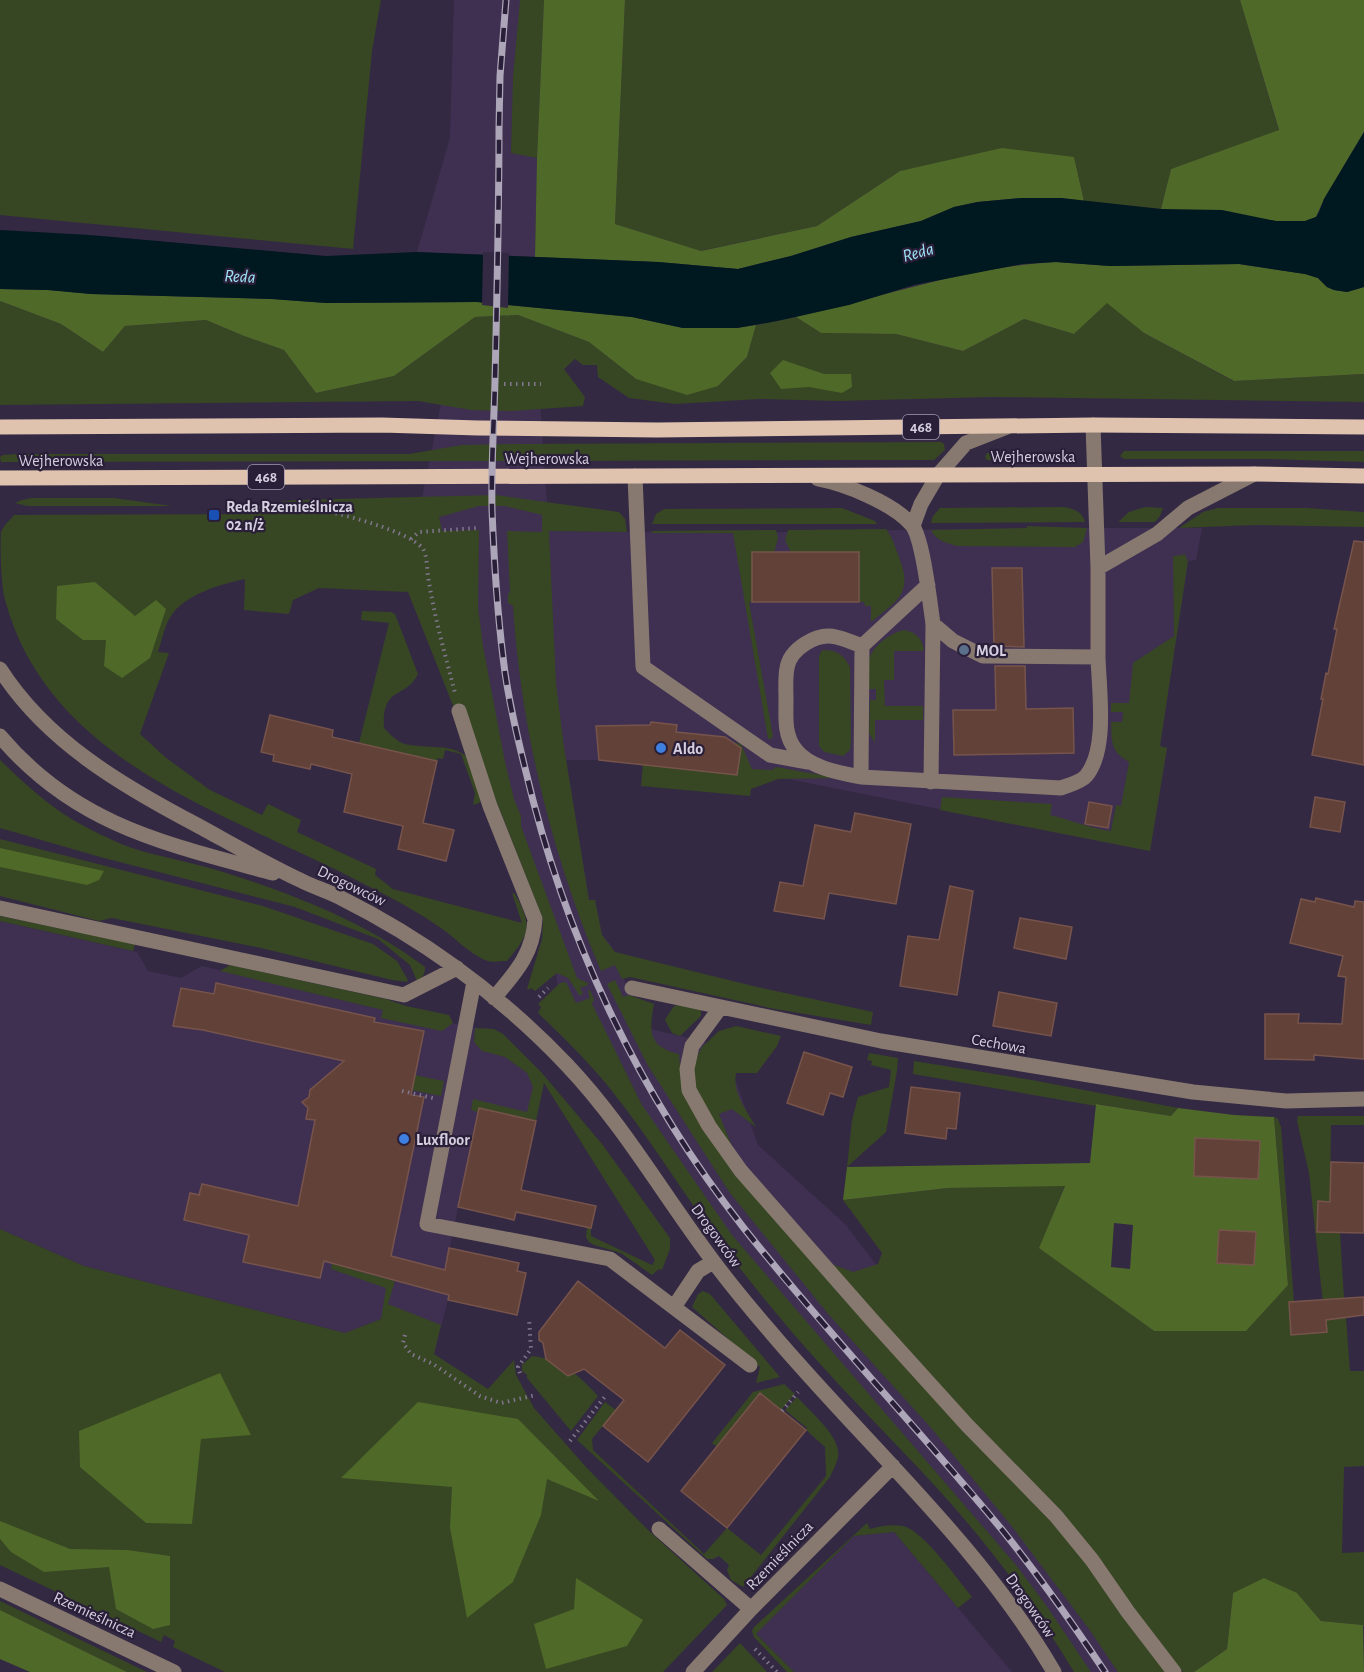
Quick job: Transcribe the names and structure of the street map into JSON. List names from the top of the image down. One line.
{"streets":{"main road":["468","Wejherowska"],"street":["Drogowców","Cechowa","Rzemieślnicza"]},"crossings":[["Drogowców","Rzemieślnicza"]],"water":["Reda"],"places":{"transit":["Reda Rzemieślnicza 02 n/ż"],"other":["MOL","Aldo","Luxfloor"]}}
